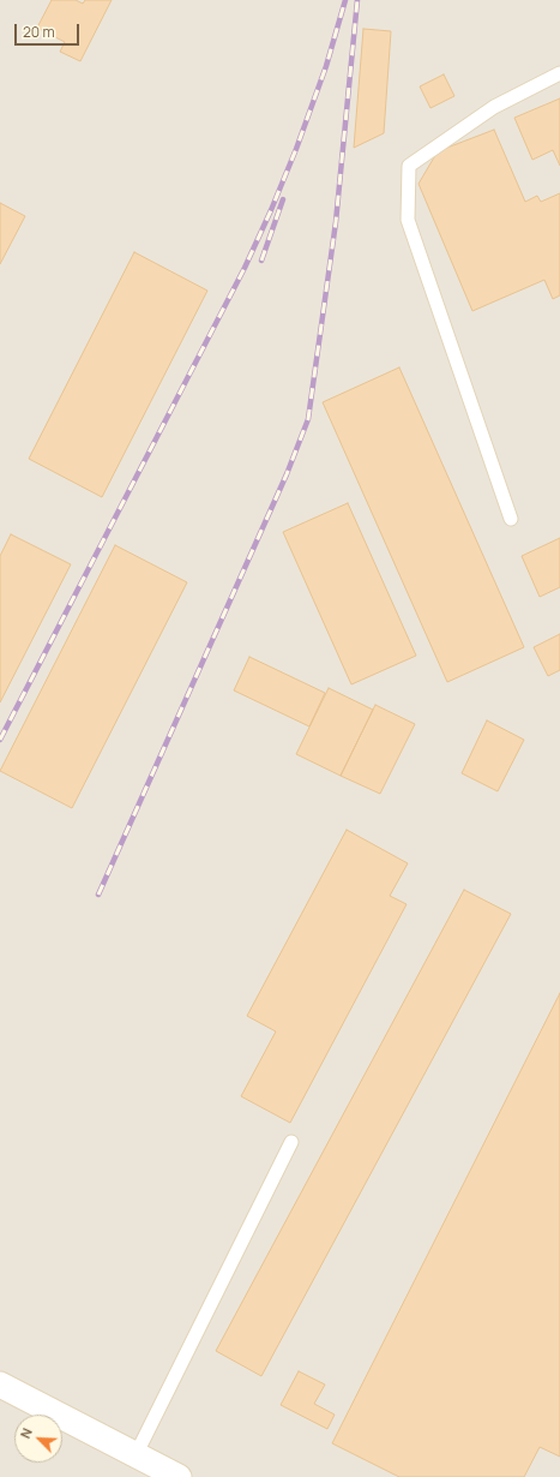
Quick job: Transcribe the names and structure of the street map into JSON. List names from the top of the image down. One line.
{"scale_bar":"20 m","north":"top left"}
